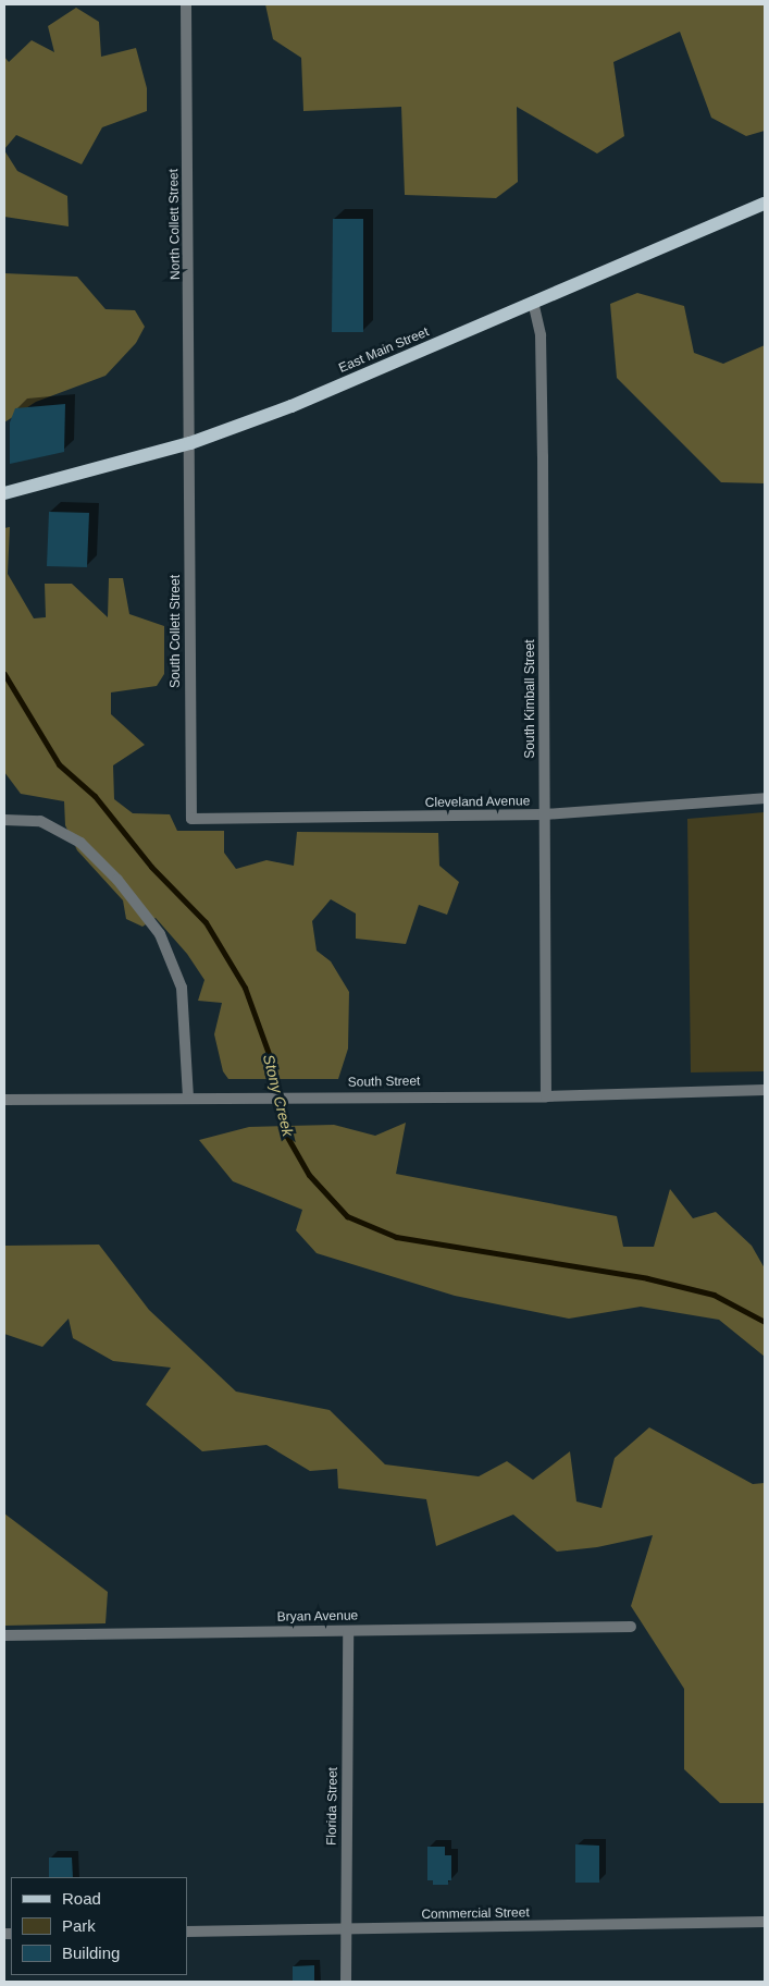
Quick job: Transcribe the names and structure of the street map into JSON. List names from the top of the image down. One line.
{"streets":{"main road":["East Main Street"],"street":["North Collett Street","South Collett Street","South Kimball Street","Cleveland Avenue","South Street","Bryan Avenue","Florida Street","Commercial Street"]},"crossings":[["North Collett Street","East Main Street"],["North Collett Street","South Collett Street"],["East Main Street","South Collett Street"],["East Main Street","South Kimball Street"],["South Collett Street","Cleveland Avenue"],["South Kimball Street","Cleveland Avenue"],["South Kimball Street","South Street"],["Bryan Avenue","Florida Street"],["Florida Street","Commercial Street"]],"water":["Stony Creek"],"legend":["Road","Park","Building"]}
